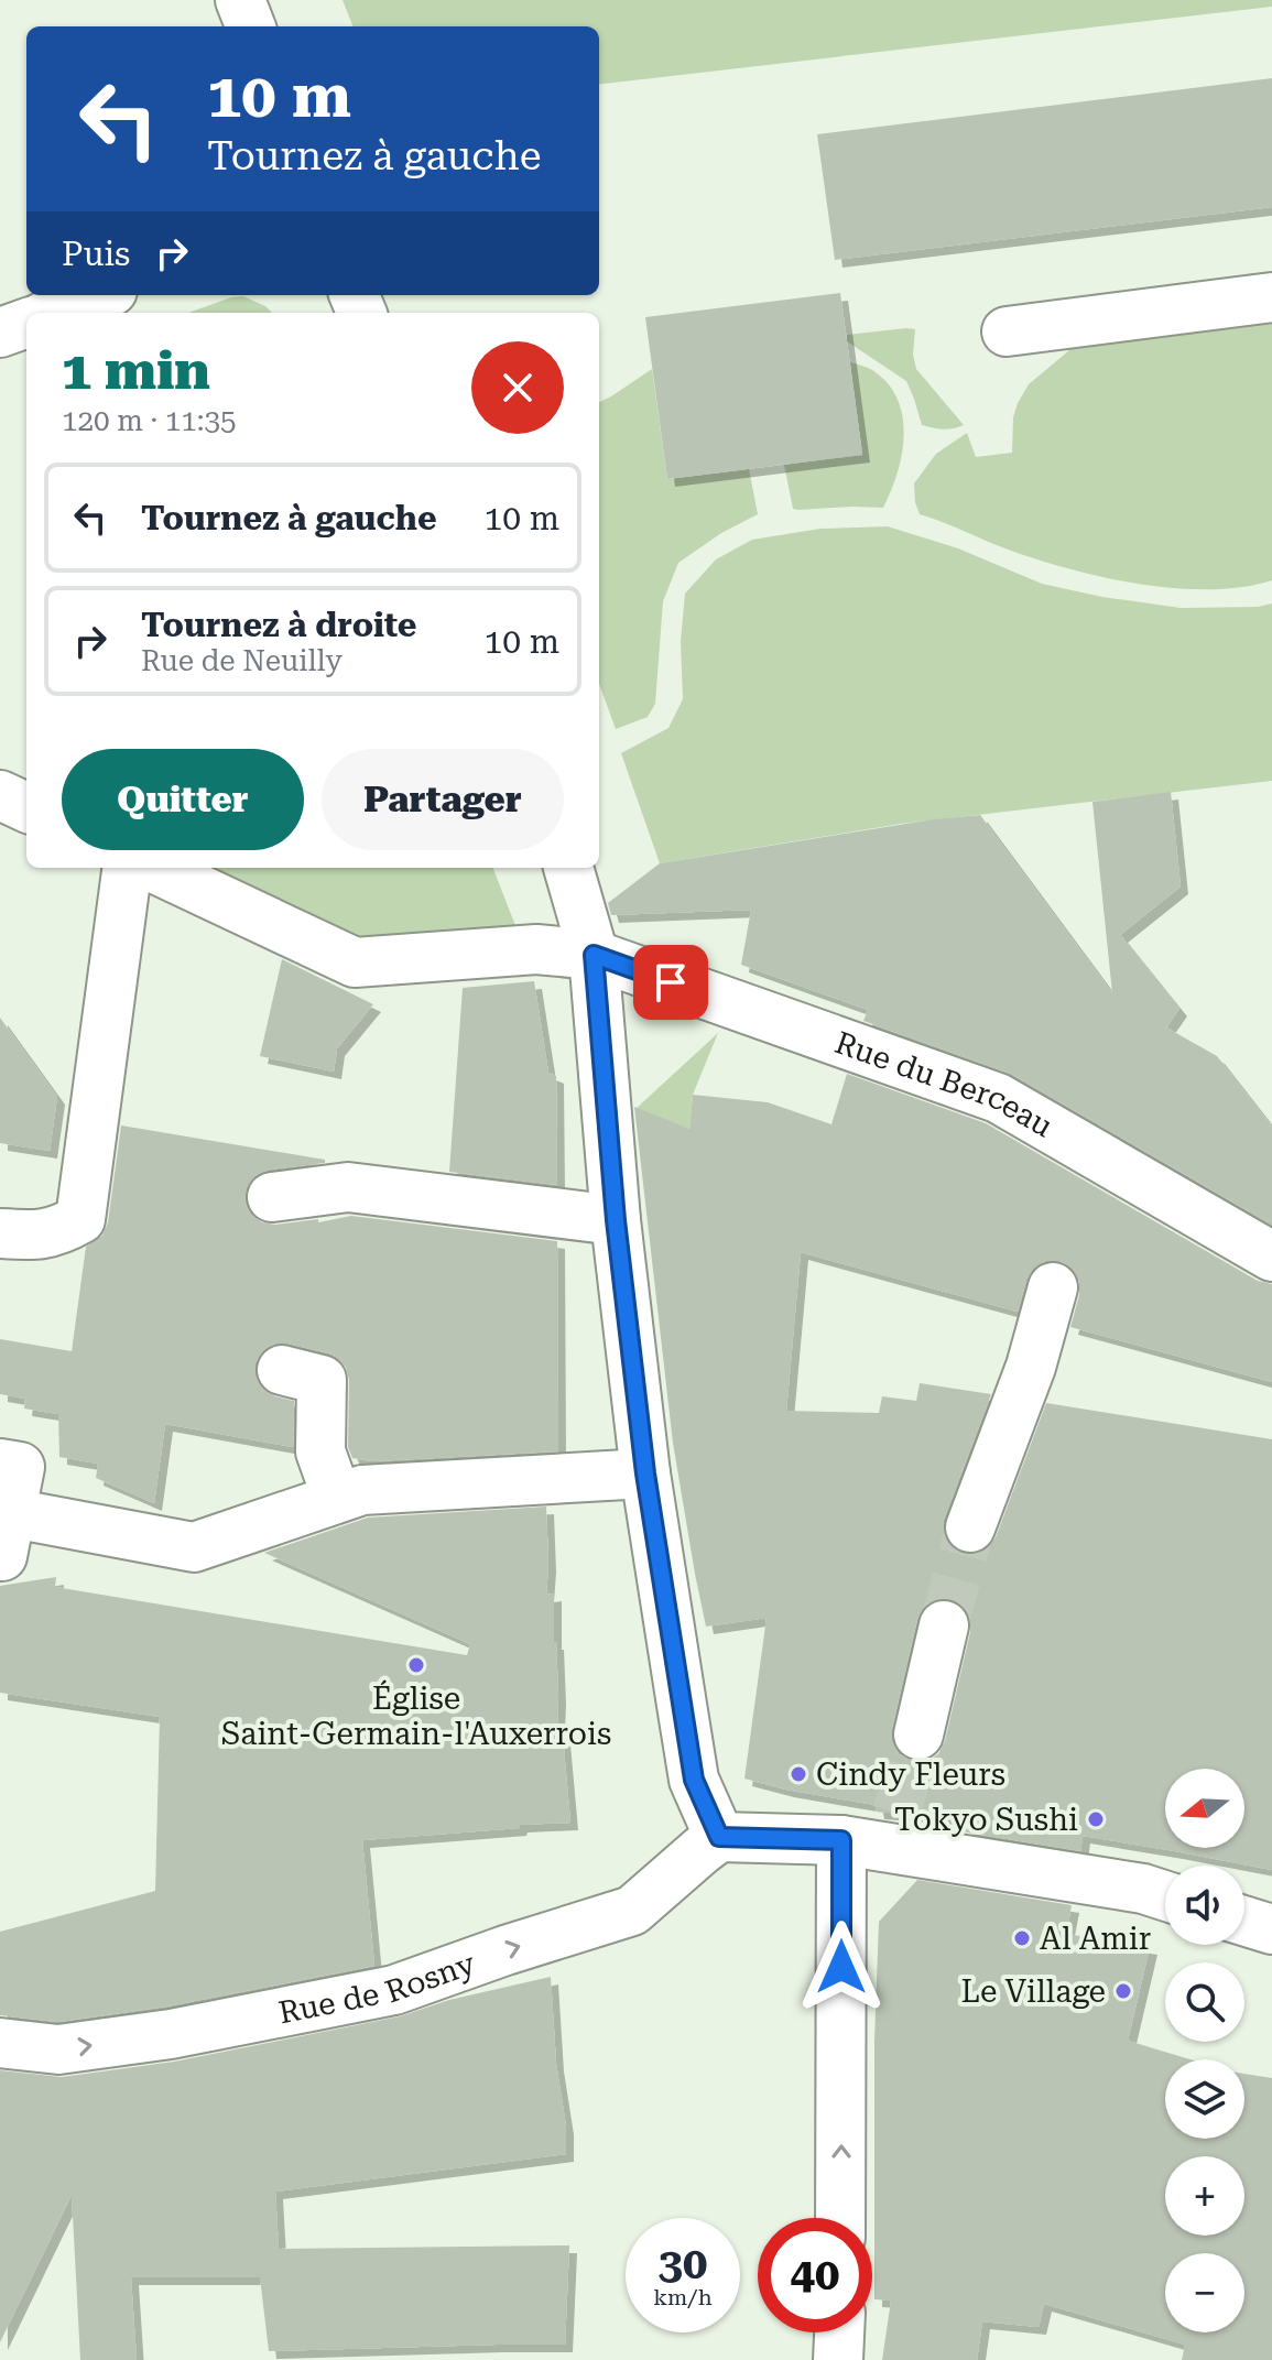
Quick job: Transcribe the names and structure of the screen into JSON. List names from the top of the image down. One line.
{"streets":{"street":["Rue du Berceau","Rue de Rosny"]},"one_way":["Rue de Rosny"],"places":["Église Saint-Germain-l'Auxerrois","Cindy Fleurs","Tokyo Sushi","Al Amir","Le Village"],"north":"left","page":{"turn":["10 m","Tournez à gauche"],"then":"Puis","heading":["1 min","120 m · 11:35"],"list":[{"name":"Tournez à gauche","value":"10 m"},{"name":"Tournez à droite","note":"Rue de Neuilly","value":"10 m"}],"buttons":["Quitter","Partager"],"map_buttons":["+","−"],"speed":"30 km/h","limit":"40"}}
